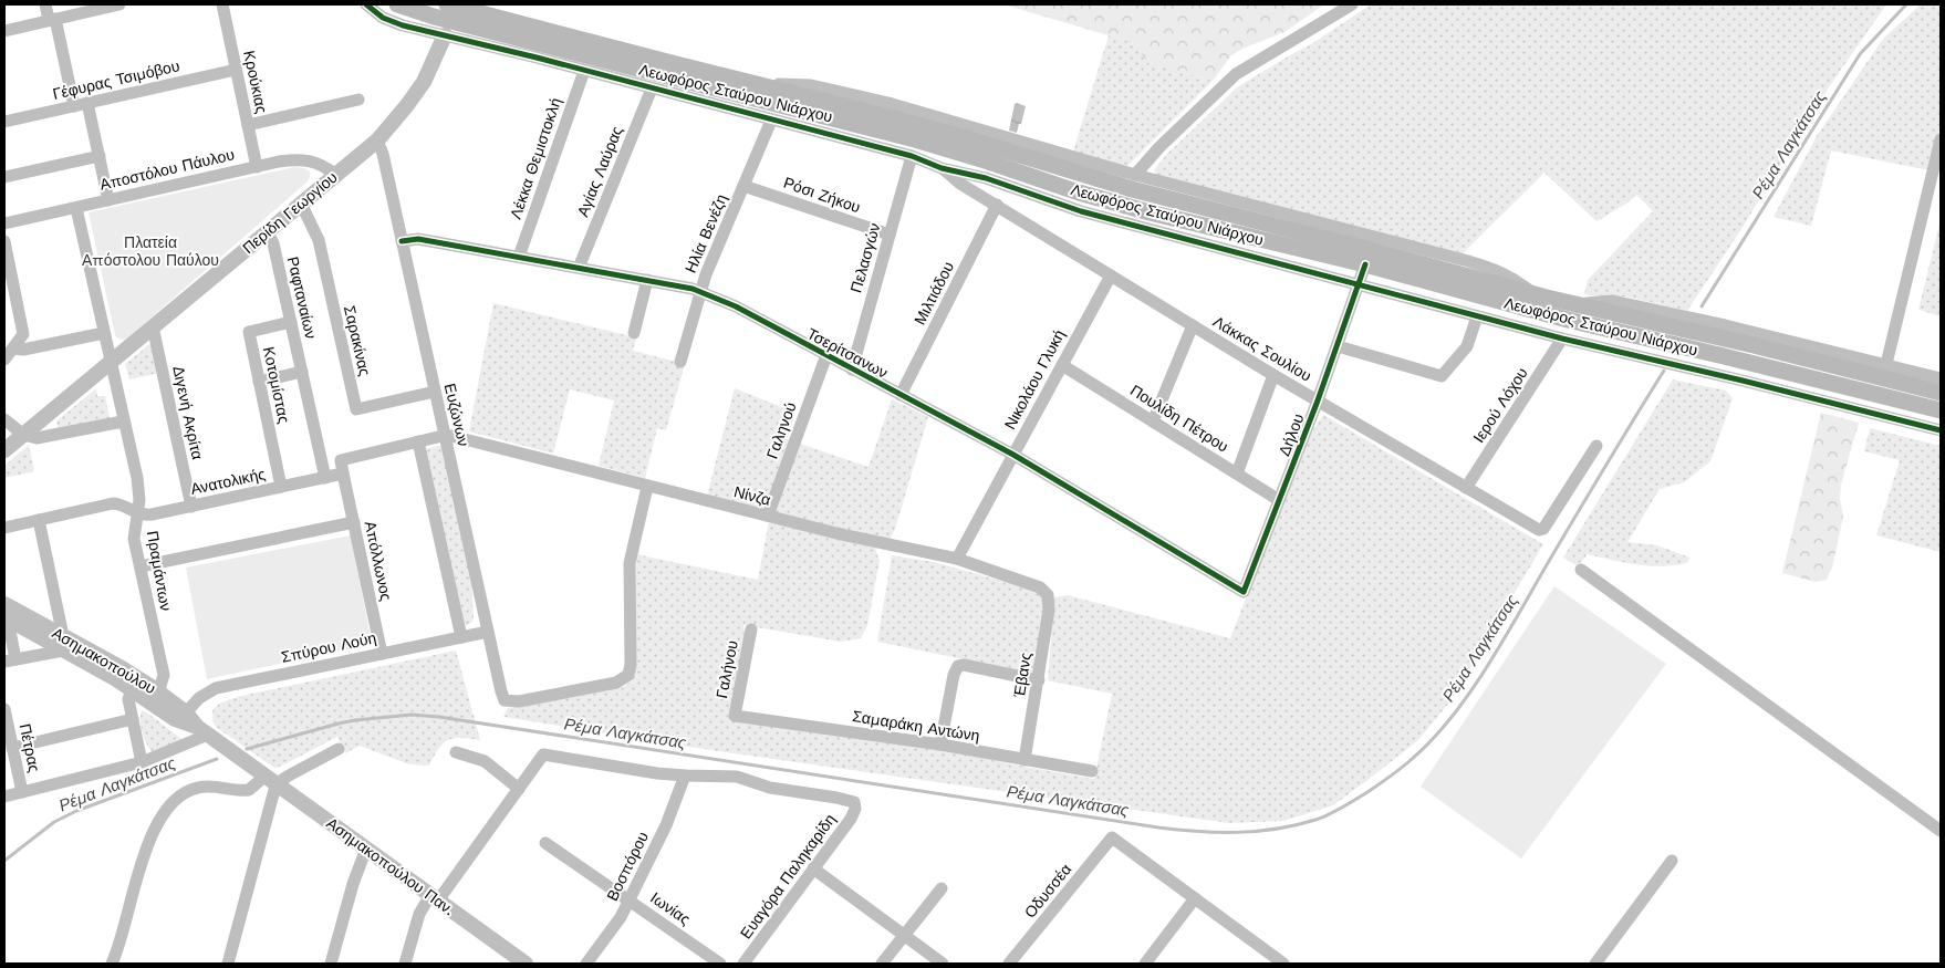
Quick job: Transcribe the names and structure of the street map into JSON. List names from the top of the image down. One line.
{"streets":{"main road":["Λεωφόρος Σταύρου Νιάρχου"],"street":["Γέφυρας Τσιμόβου","Κρούκιας","Λέκκα Θεμιστοκλή","Αποστόλου Πάυλου","Αγίας Λαύρας","Ρόσι Ζήκου","Περίδη Γεωργίου","Ηλία Βενέζη","Πελασγών","Μιλτιάδου","Ραφταναίων","Σαρακίνας","Λάκκας Σουλίου","Τσερίτσανων","Νικολάου Γλυκή","Κοτομίστας","Ιερού Λόχου","Διγενή Ακρίτα","Ευζώνων","Πουλίδη Πέτρου","Γαληνού","Δήλου","Ανατολικής","Νίνζα","Απόλλωνος","Πραμάντων","Σπύρου Λούη","Ασημακοπούλου","Γαλήνου","Έβανς","Σαμαράκη Αντώνη","Πέτρας","Ασημακοπούλου Παν.","Βοσπόρου","Ευαγόρα Παληκαρίδη","Οδυσσέα","Ιωνίας"]},"crossings":[["Γέφυρας Τσιμόβου","Κρούκιας"],["Κρούκιας","Αποστόλου Πάυλου"],["Λεωφόρος Σταύρου Νιάρχου","Δήλου"],["Λέκκα Θεμιστοκλή","Τσερίτσανων"],["Αποστόλου Πάυλου","Περίδη Γεωργίου"],["Αποστόλου Πάυλου","Πραμάντων"],["Αγίας Λαύρας","Τσερίτσανων"],["Ρόσι Ζήκου","Ηλία Βενέζη"],["Ρόσι Ζήκου","Πελασγών"],["Περίδη Γεωργίου","Ραφταναίων"],["Περίδη Γεωργίου","Σαρακίνας"],["Περίδη Γεωργίου","Διγενή Ακρίτα"],["Περίδη Γεωργίου","Ευζώνων"],["Περίδη Γεωργίου","Πραμάντων"],["Ηλία Βενέζη","Τσερίτσανων"],["Πελασγών","Τσερίτσανων"],["Μιλτιάδου","Λάκκας Σουλίου"],["Μιλτιάδου","Τσερίτσανων"],["Ραφταναίων","Κοτομίστας"],["Ραφταναίων","Ανατολικής"],["Σαρακίνας","Ευζώνων"],["Λάκκας Σουλίου","Νικολάου Γλυκή"],["Λάκκας Σουλίου","Ιερού Λόχου"],["Λάκκας Σουλίου","Δήλου"],["Τσερίτσανων","Νικολάου Γλυκή"],["Τσερίτσανων","Ευζώνων"],["Τσερίτσανων","Γαληνού"],["Τσερίτσανων","Δήλου"],["Νικολάου Γλυκή","Πουλίδη Πέτρου"],["Νικολάου Γλυκή","Νίνζα"],["Κοτομίστας","Ανατολικής"],["Διγενή Ακρίτα","Ανατολικής"],["Ευζώνων","Νίνζα"],["Ευζώνων","Σπύρου Λούη"],["Πουλίδη Πέτρου","Δήλου"],["Γαληνού","Νίνζα"],["Ανατολικής","Απόλλωνος"],["Ανατολικής","Πραμάντων"],["Νίνζα","Έβανς"],["Απόλλωνος","Σπύρου Λούη"],["Πραμάντων","Ασημακοπούλου"],["Σπύρου Λούη","Ασημακοπούλου"],["Ασημακοπούλου","Ασημακοπούλου Παν."],["Γαλήνου","Σαμαράκη Αντώνη"],["Έβανς","Σαμαράκη Αντώνη"],["Βοσπόρου","Ευαγόρα Παληκαρίδη"],["Βοσπόρου","Ιωνίας"]],"water":["Ρέμα Λαγκάτσας"],"parks":["Πλατεία Απόστολου Παύλου"]}
